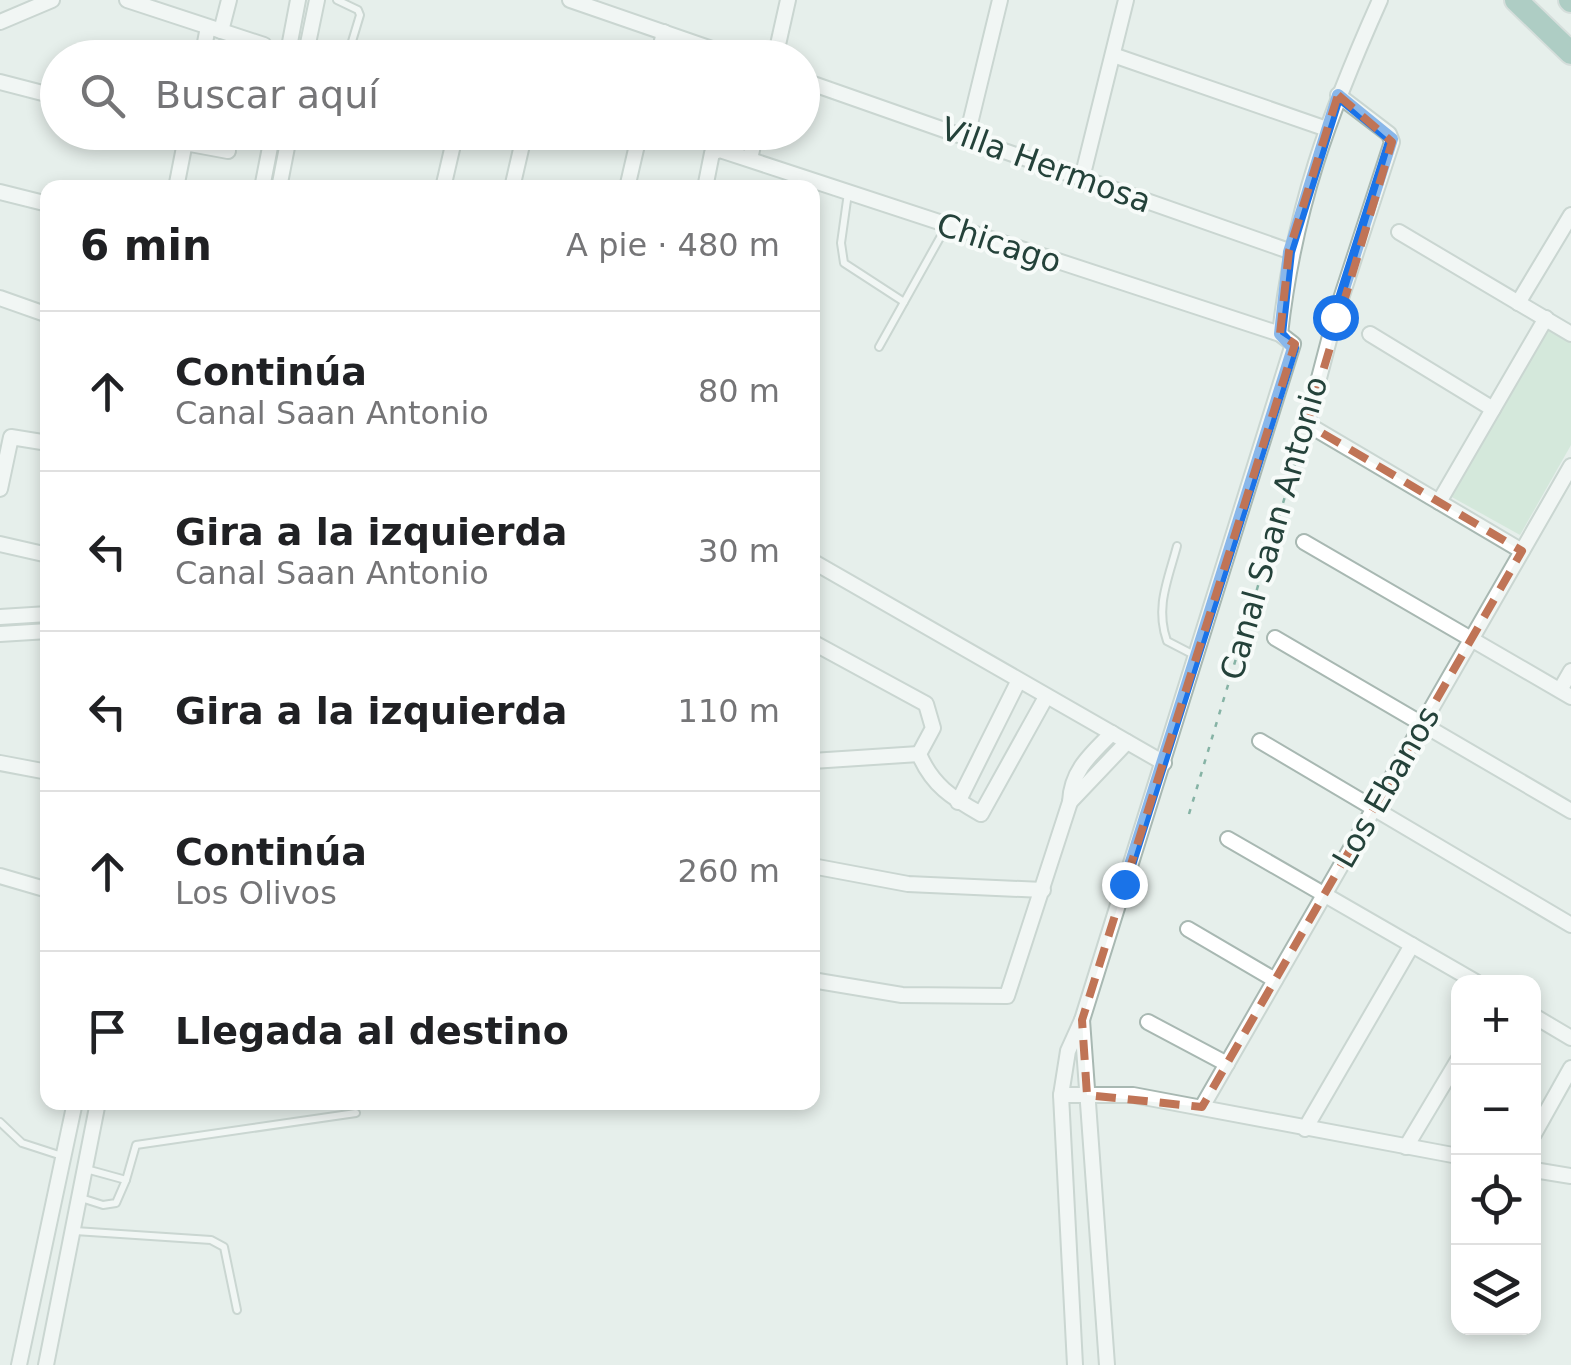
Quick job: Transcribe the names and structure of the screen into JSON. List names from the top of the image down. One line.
{"streets":{"street":["Villa Hermosa","Chicago","Canal Saan Antonio","Los Ebanos"]},"page":{"search":"Buscar aquí","heading":["6 min","A pie · 480 m"],"list":[["Continúa","Canal Saan Antonio","80 m"],["Gira a la izquierda","Canal Saan Antonio","30 m"],["Gira a la izquierda","110 m"],["Continúa","Los Olivos","260 m"],"Llegada al destino"],"map_buttons":["+","−"]}}
